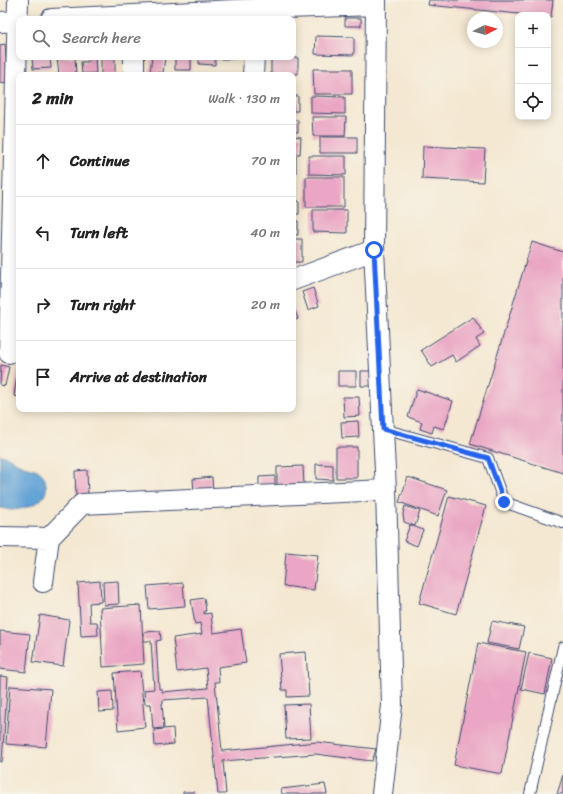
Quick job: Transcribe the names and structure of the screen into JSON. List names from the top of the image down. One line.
{"north":"right","page":{"map_buttons":["+","−"],"search":"Search here","heading":["2 min","Walk · 130 m"],"list":[["Continue","70 m"],["Turn left","40 m"],["Turn right","20 m"],"Arrive at destination"]}}
